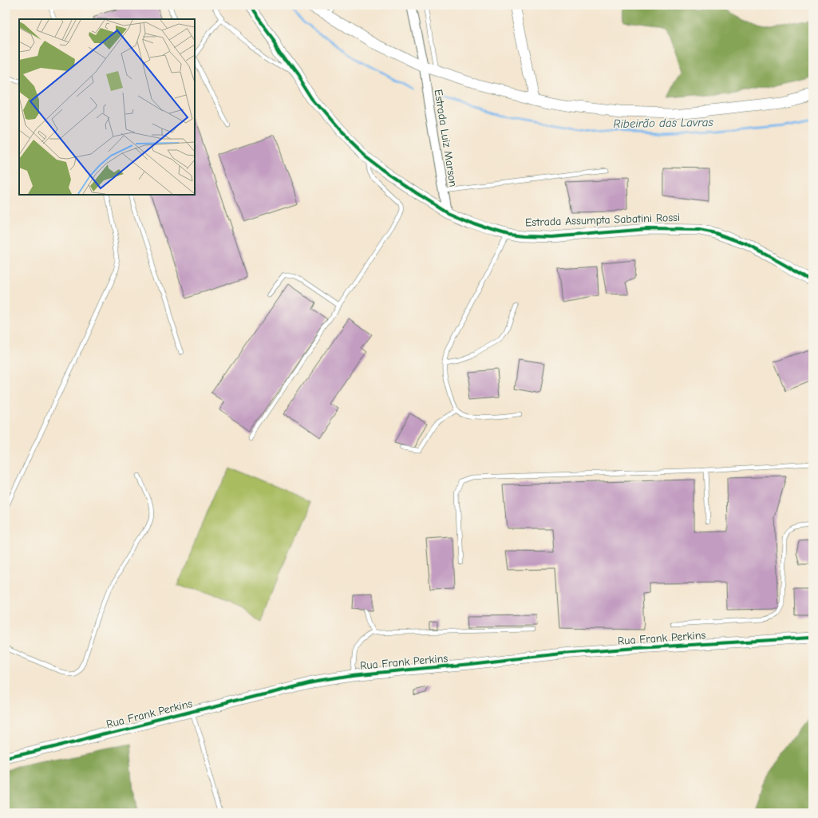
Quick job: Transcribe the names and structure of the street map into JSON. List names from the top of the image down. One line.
{"streets":{"street":["Estrada Luiz Marson","Estrada Assumpta Sabatini Rossi","Rua Frank Perkins"]},"crossings":[["Estrada Luiz Marson","Estrada Assumpta Sabatini Rossi"]],"water":["Ribeirão das Lavras"]}
